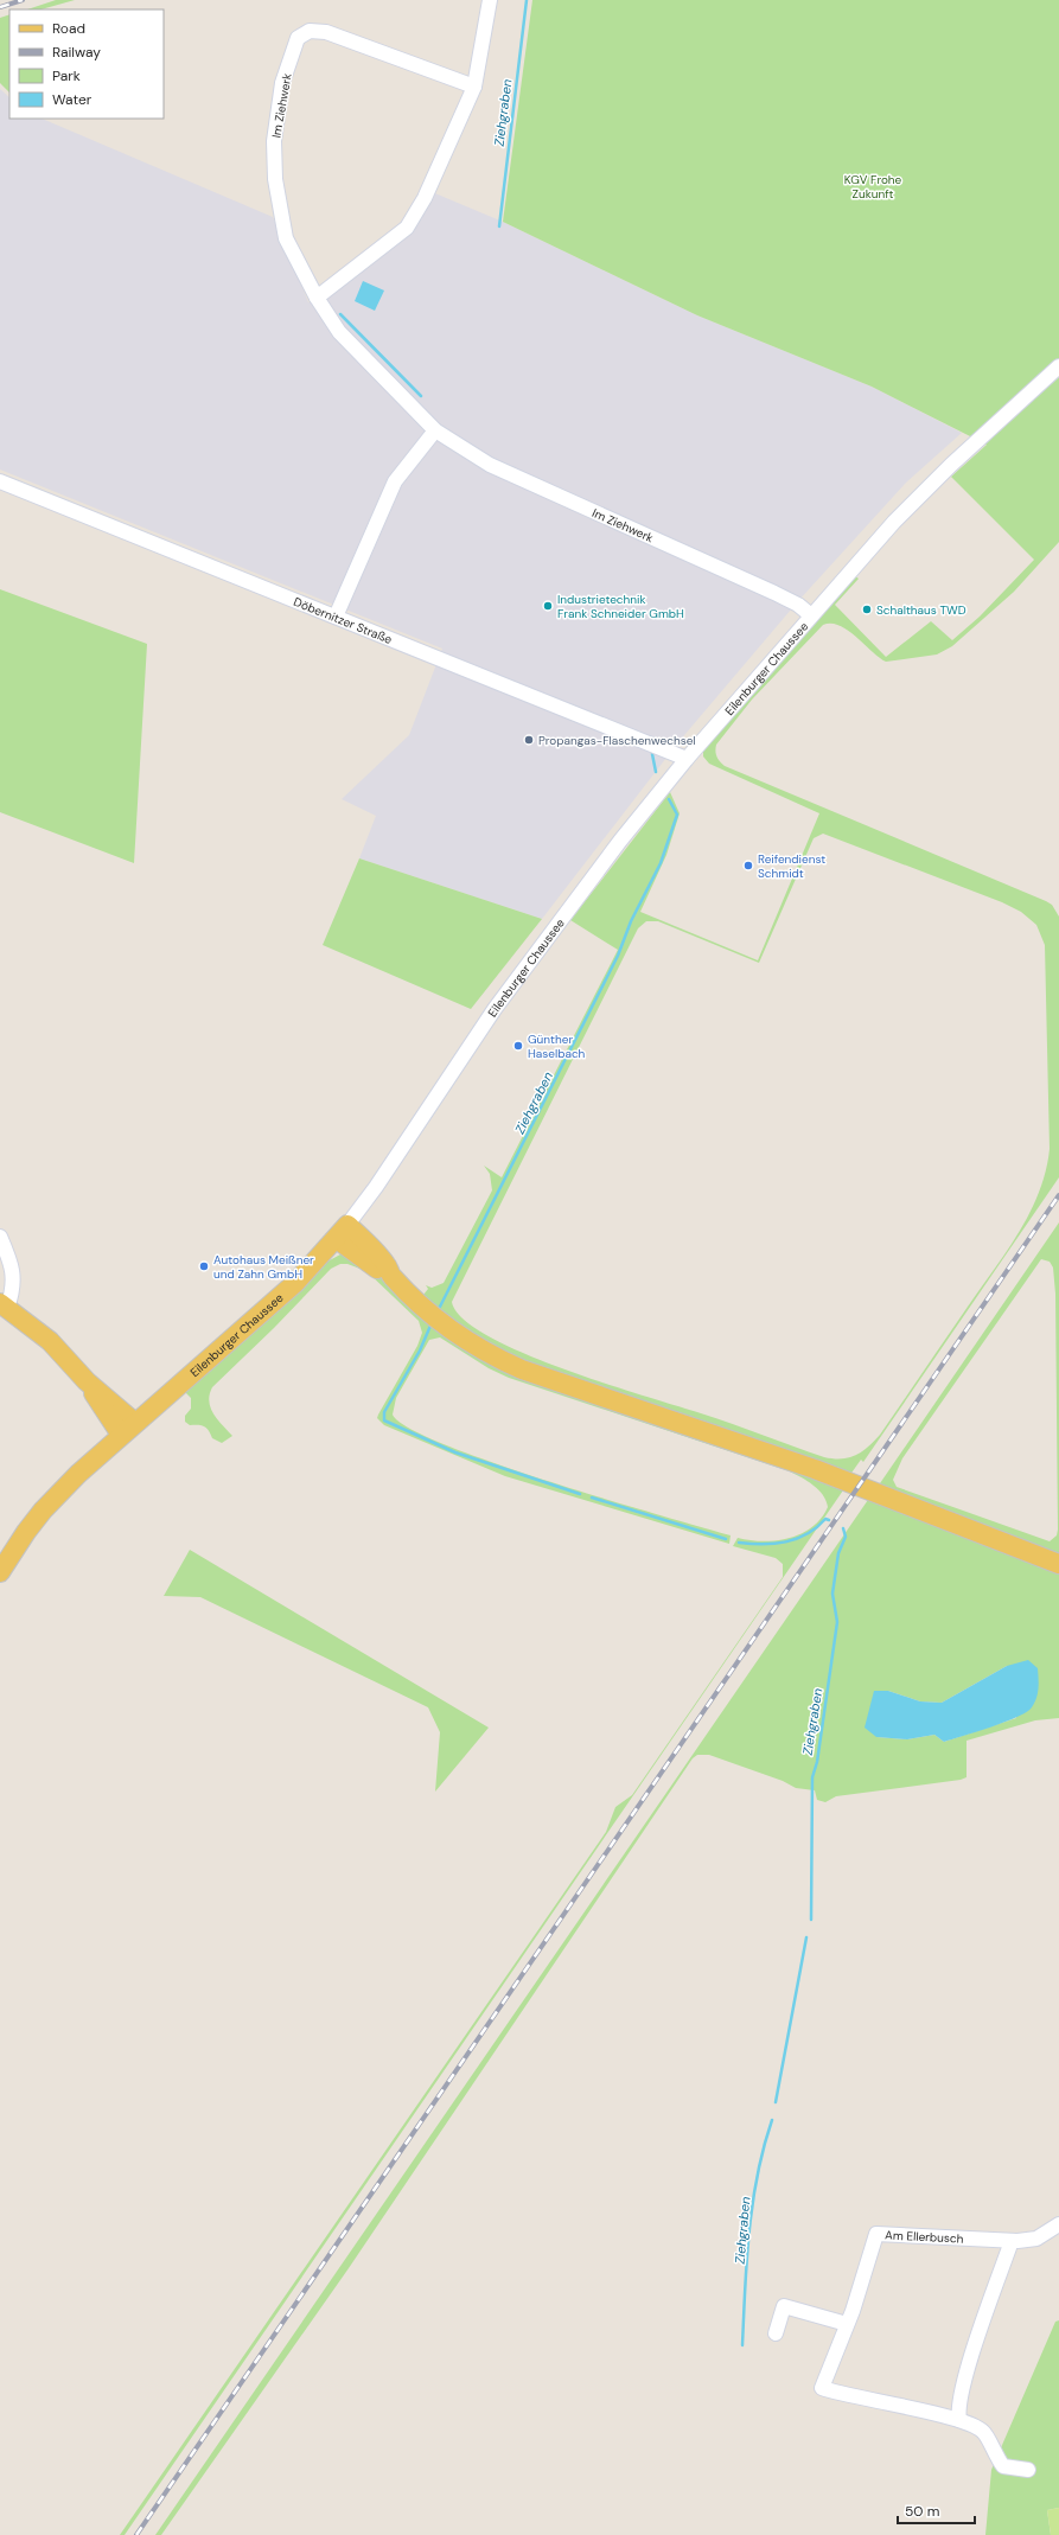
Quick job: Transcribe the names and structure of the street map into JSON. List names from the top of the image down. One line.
{"streets":{"main road":["Eilenburger Chaussee"],"street":["Im Ziehwerk","Döbernitzer Straße","Am Ellerbusch"]},"crossings":[["Im Ziehwerk","Eilenburger Chaussee"],["Döbernitzer Straße","Eilenburger Chaussee"]],"water":["Ziehgraben"],"parks":["KGV Frohe Zukunft"],"places":["Industrietechnik Frank Schneider GmbH","Schalthaus TWD","Propangas-Flaschenwechsel","Reifendienst Schmidt","Günther Haselbach","Autohaus Meißner und Zahn GmbH"],"legend":["Road","Railway","Park","Water"],"scale_bar":"50 m"}
